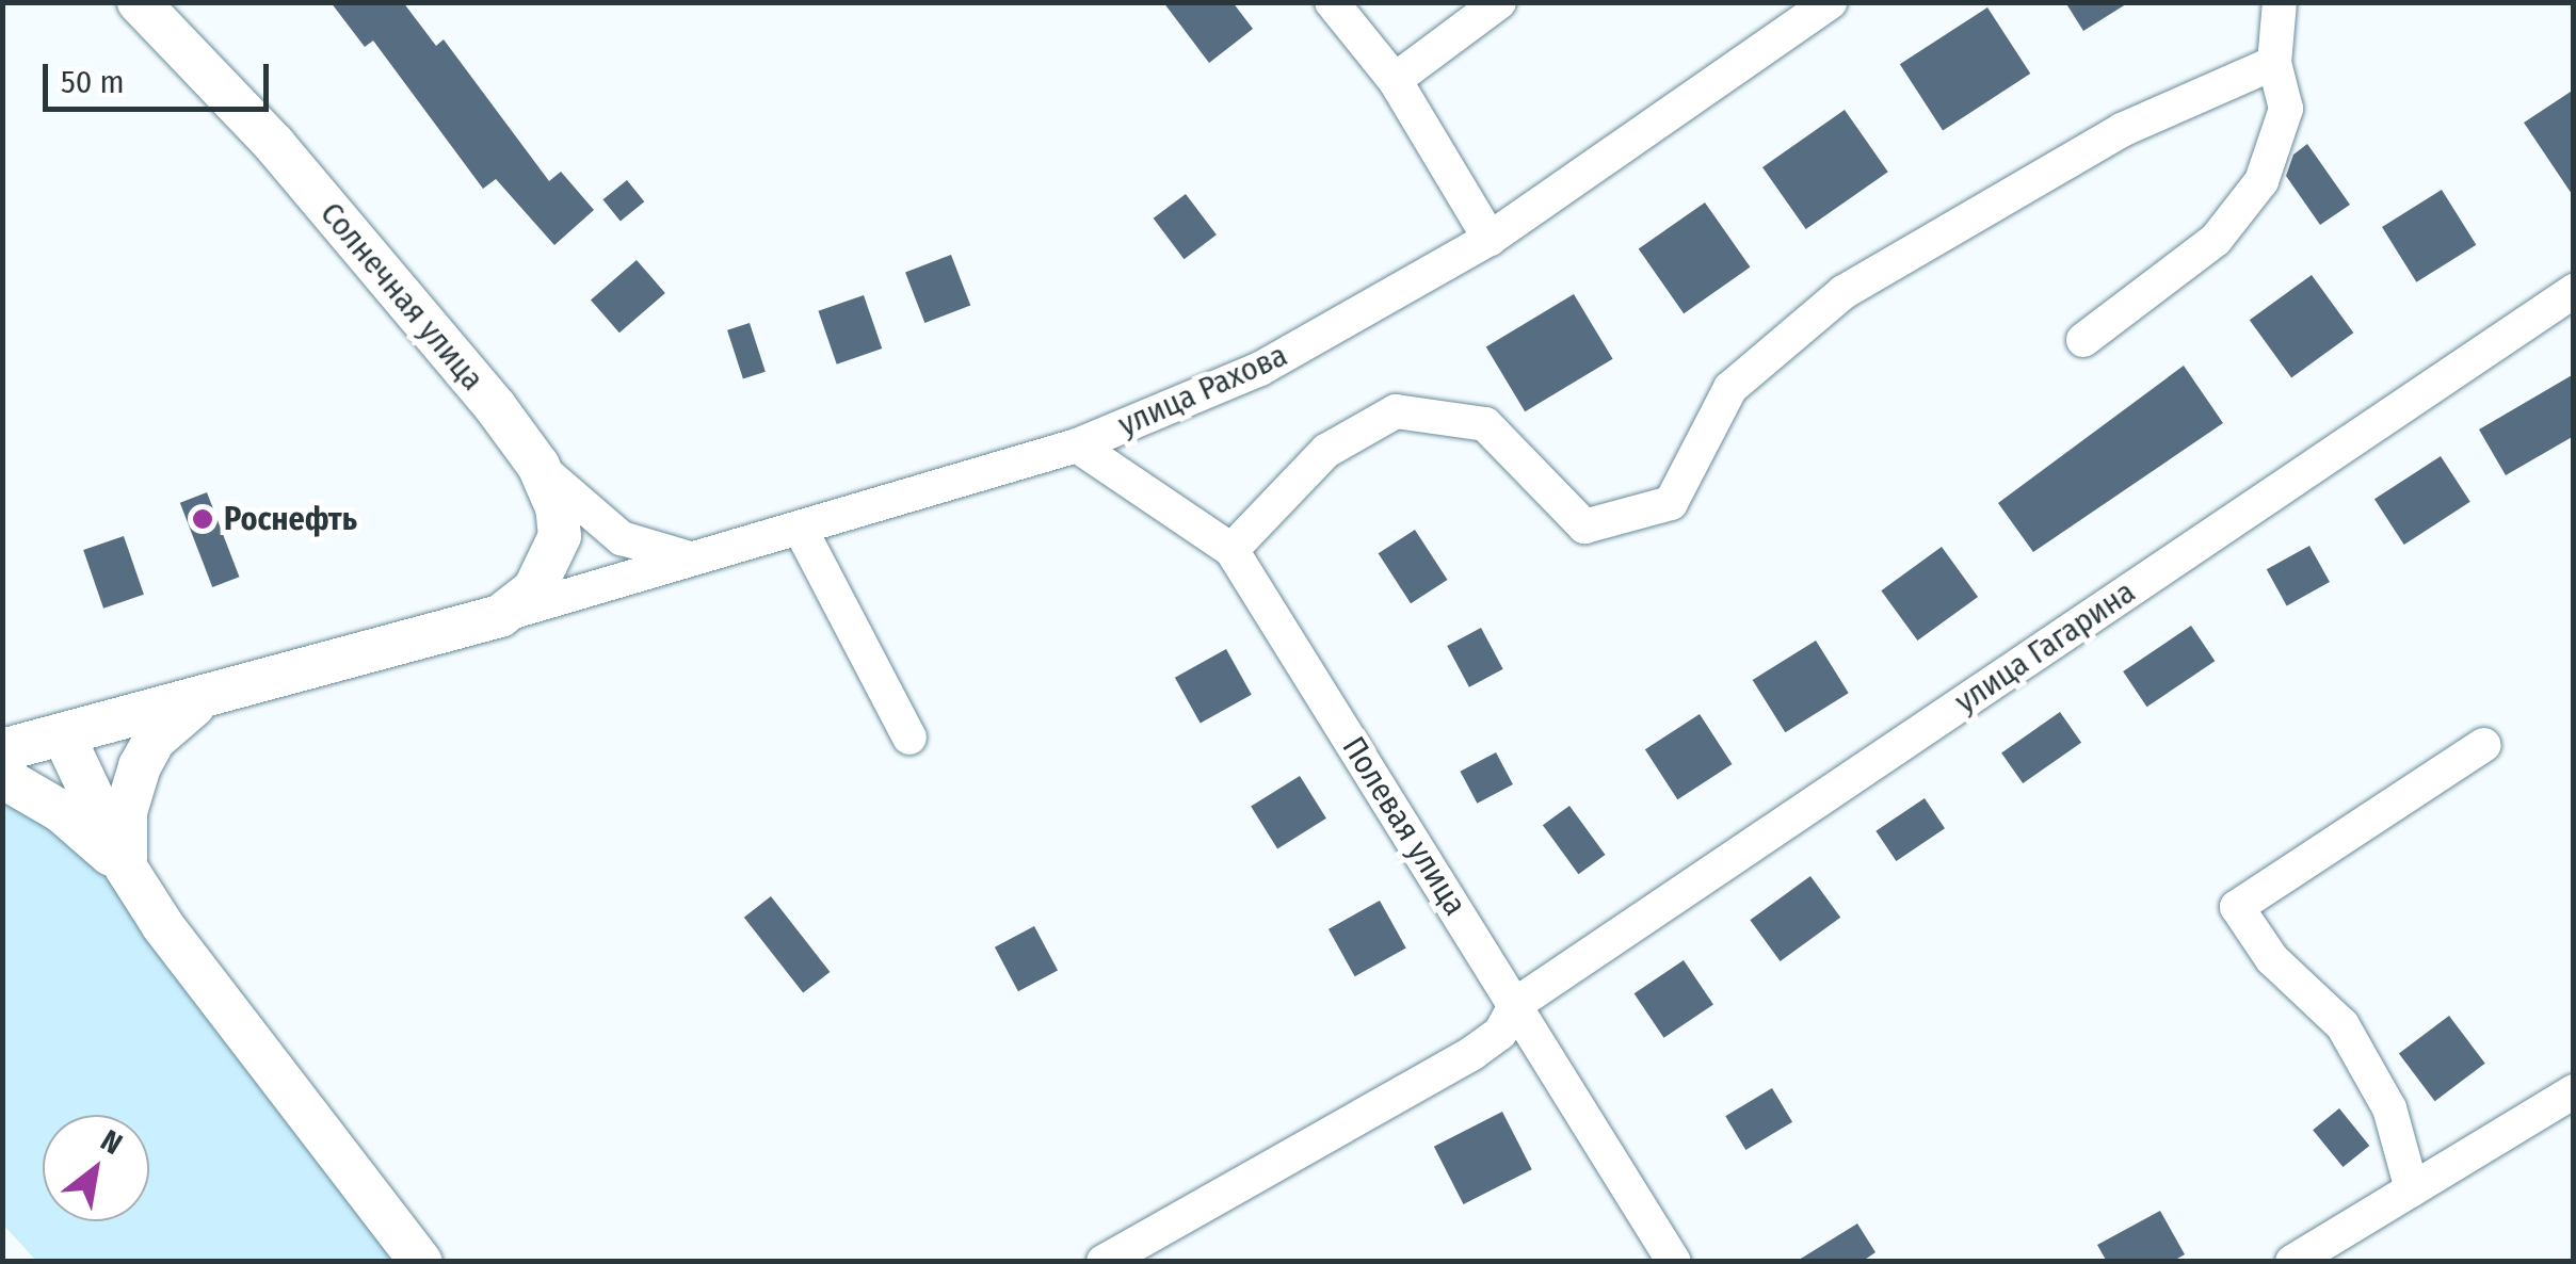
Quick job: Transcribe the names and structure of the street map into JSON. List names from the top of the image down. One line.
{"streets":{"main road":["Солнечная улица"],"street":["улица Рахова","улица Гагарина","Полевая улица"]},"crossings":[["Солнечная улица","улица Рахова"],["улица Рахова","Полевая улица"],["улица Гагарина","Полевая улица"]],"places":["Роснефть"],"scale_bar":"50 m","north":"top right"}
